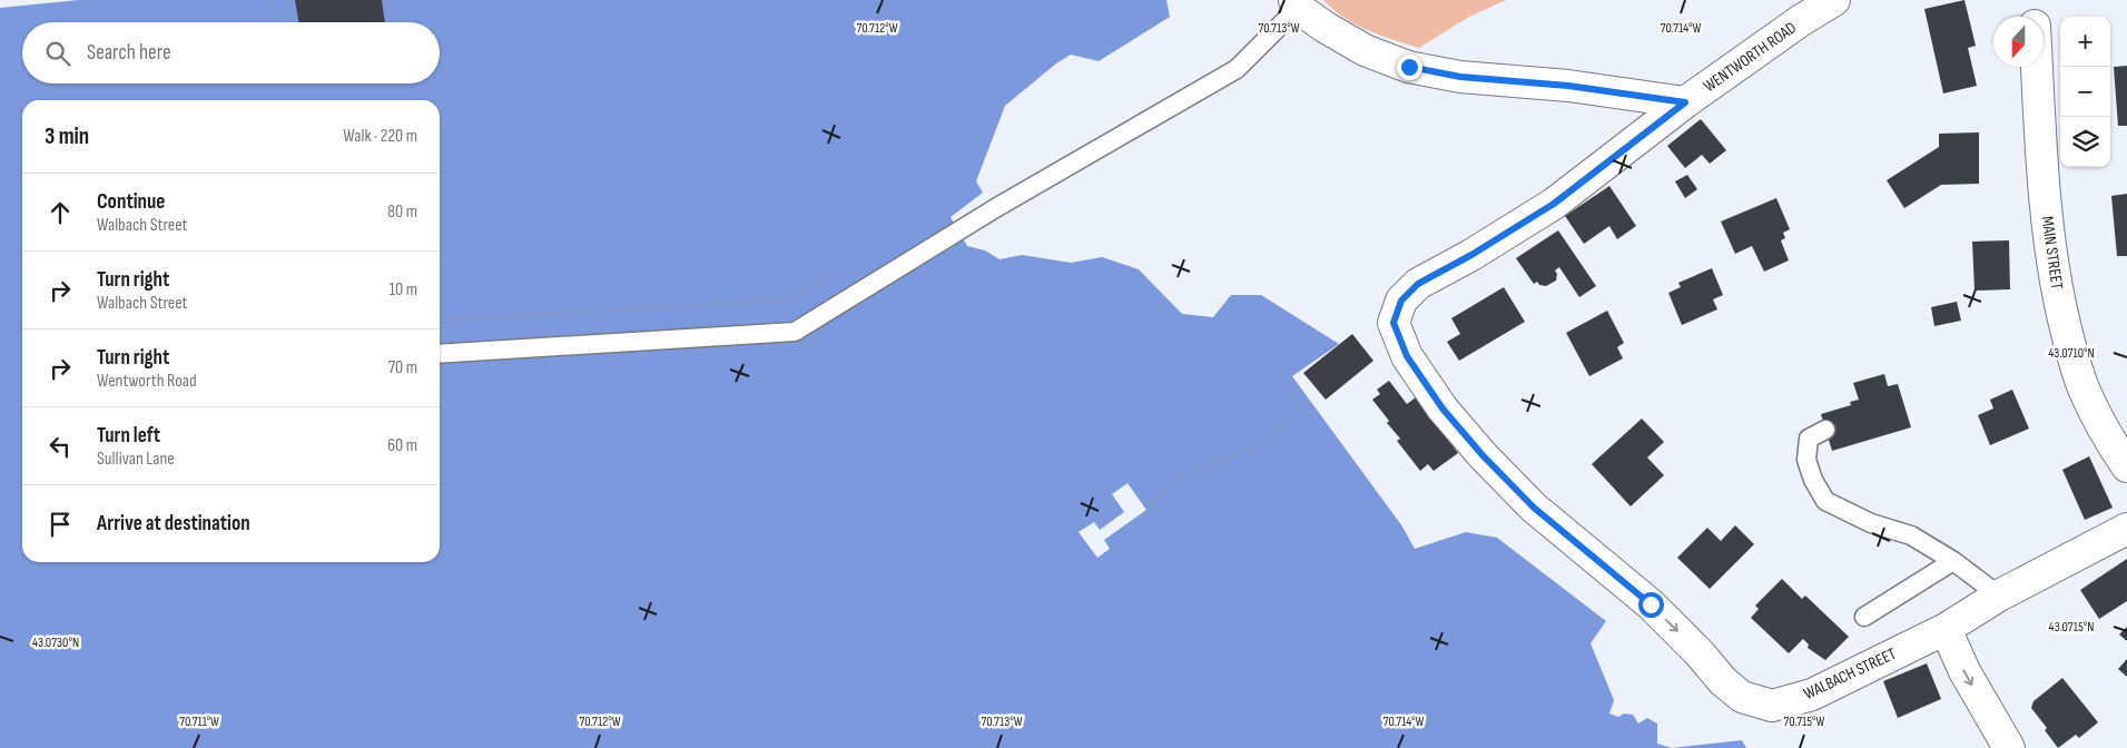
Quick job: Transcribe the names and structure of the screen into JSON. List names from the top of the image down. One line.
{"streets":{"street":["WENTWORTH ROAD","MAIN STREET","WALBACH STREET"]},"crossings":[["WENTWORTH ROAD","WALBACH STREET"]],"one_way":["WALBACH STREET"],"north":"bottom","page":{"map_buttons":["+","−"],"search":"Search here","heading":["3 min","Walk · 220 m"],"list":[["Continue","Walbach Street","80 m"],["Turn right","Walbach Street","10 m"],["Turn right","Wentworth Road","70 m"],["Turn left","Sullivan Lane","60 m"],"Arrive at destination"]},"coordinates":["70.713°W","70.712°W","70.714°W","43.0710°N","43.0715°N","43.0730°N","70.711°W","70.715°W"]}
